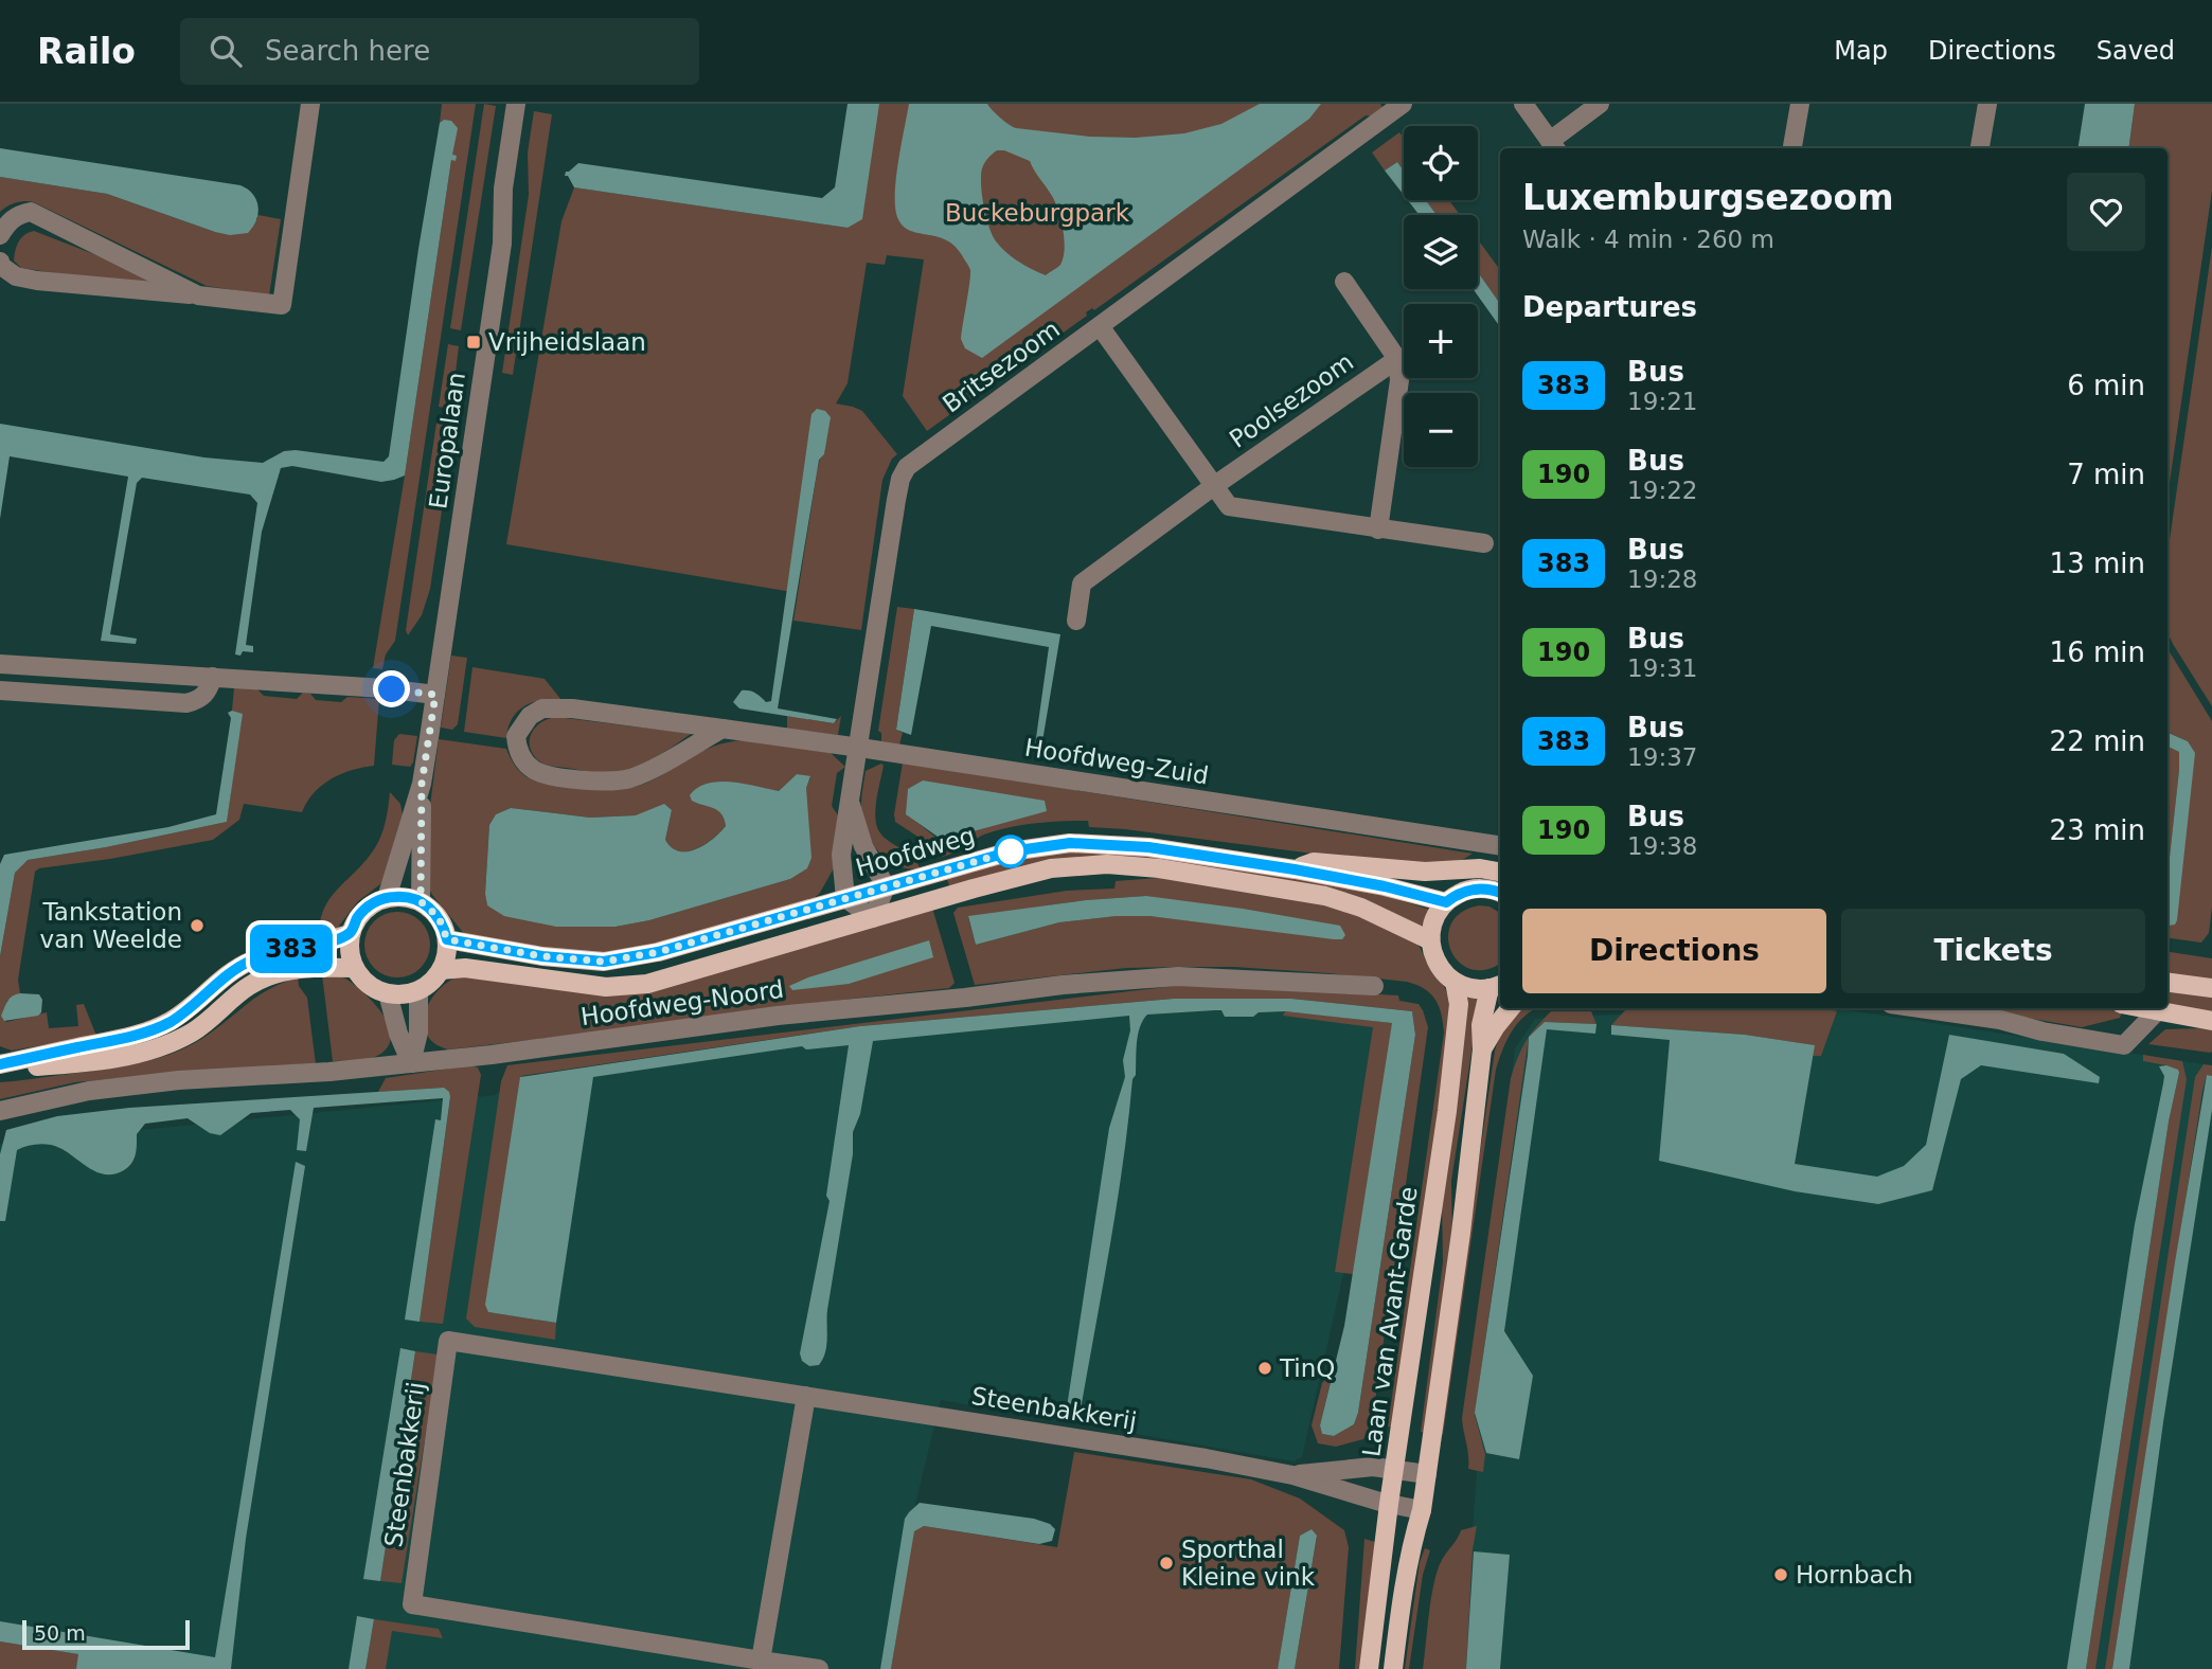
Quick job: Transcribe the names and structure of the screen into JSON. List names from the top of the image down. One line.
{"streets":{"main road":["Hoofdweg","Laan van Avant-Garde"],"street":["Britsezoom","Poolsezoom","Europalaan","Hoofdweg-Zuid","Hoofdweg-Noord","Steenbakkerij"]},"crossings":[["Britsezoom","Hoofdweg-Zuid"],["Britsezoom","Hoofdweg"],["Europalaan","Hoofdweg"],["Laan van Avant-Garde","Steenbakkerij"]],"parks":["Buckeburgpark"],"places":{"transit":["Vrijheidslaan"],"other":["Tankstation van Weelde","TinQ","Sporthal Kleine vink","Hornbach"]},"lines":["bus line 383"],"scale_bar":"50 m","page":{"header":"Railo","search":"Search here","nav":["Map","Directions","Saved"],"on_map":"383","map_buttons":["+","−"],"heading":[["Luxemburgsezoom","Walk · 4 min · 260 m"],"Departures"],"list":[{"mark":"383","name":"Bus","note":"19:21","value":"6 min"},{"mark":"190","name":"Bus","note":"19:22","value":"7 min"},{"mark":"383","name":"Bus","note":"19:28","value":"13 min"},{"mark":"190","name":"Bus","note":"19:31","value":"16 min"},{"mark":"383","name":"Bus","note":"19:37","value":"22 min"},{"mark":"190","name":"Bus","note":"19:38","value":"23 min"}],"buttons":["Directions","Tickets"],"scale":"50 m"}}
